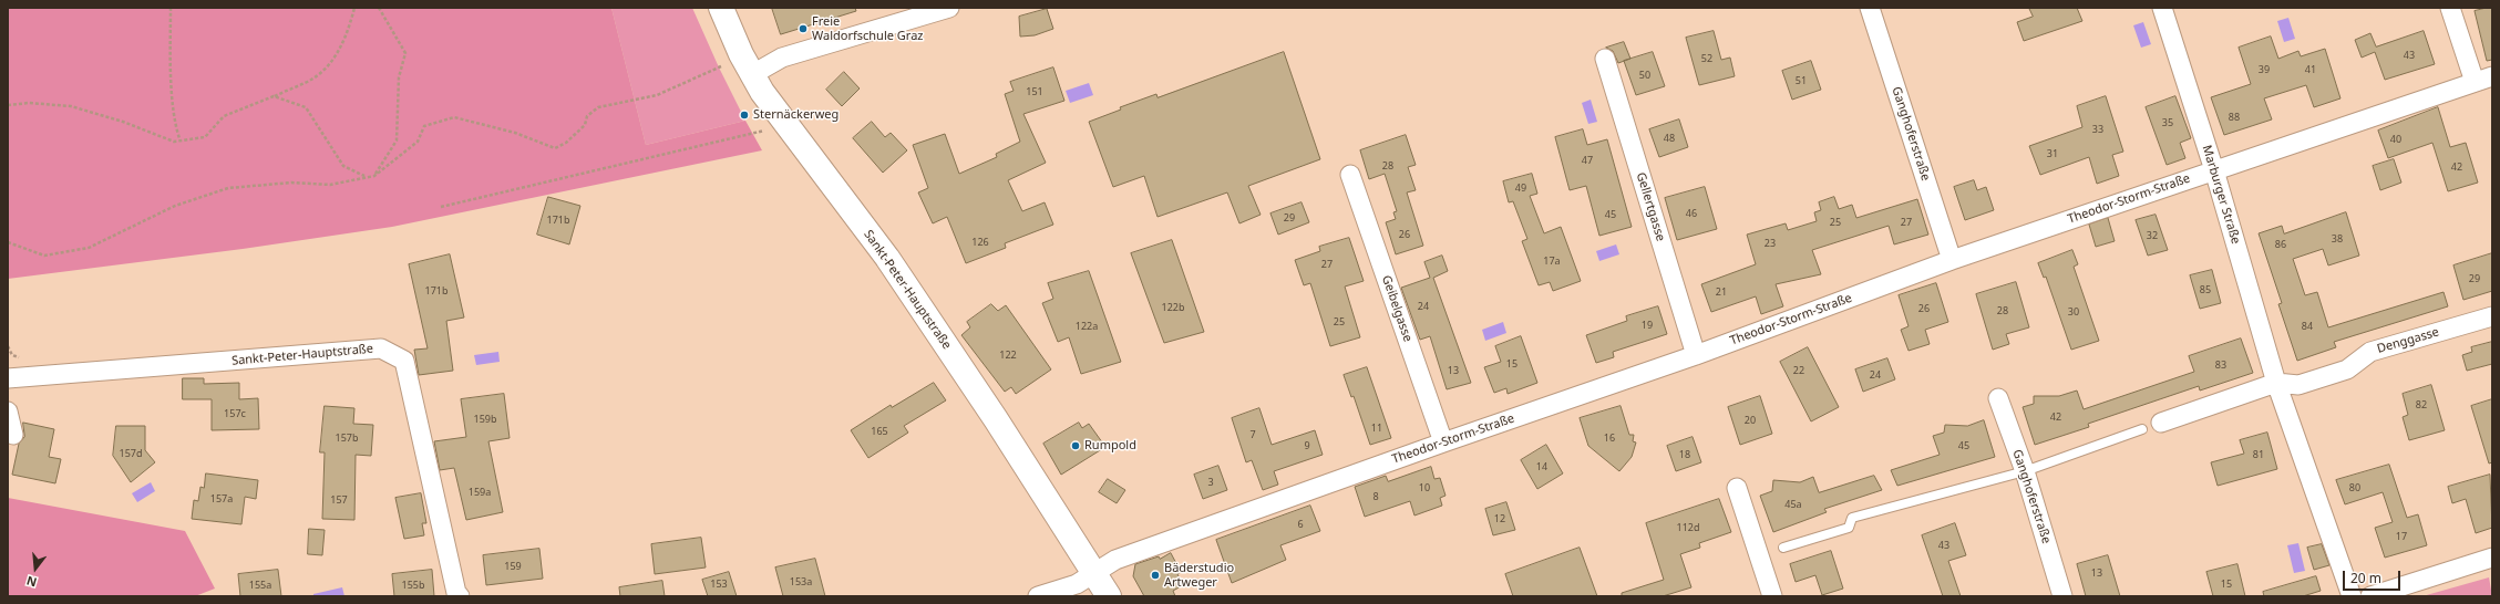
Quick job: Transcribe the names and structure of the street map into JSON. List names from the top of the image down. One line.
{"streets":{"main road":["Sankt-Peter-Hauptstraße"],"street":["Ganghoferstraße","Marburger Straße","Theodor-Storm-Straße","Gellertgasse","Geibelgasse","Denggasse"]},"crossings":[["Ganghoferstraße","Theodor-Storm-Straße"],["Marburger Straße","Theodor-Storm-Straße"],["Marburger Straße","Denggasse"],["Theodor-Storm-Straße","Gellertgasse"],["Theodor-Storm-Straße","Sankt-Peter-Hauptstraße"],["Theodor-Storm-Straße","Geibelgasse"]],"places":["Freie Waldorfschule Graz","Sternäckerweg","Rumpold","Bäderstudio Artweger"],"house_numbers":["43","52","39","41","50","51","151","88","35","33","48","40","31","47","28","42","49","46","45","29","171b","25","27","26","32","38","126","23","86","17a","27","29","85","171b","21","24","122b","26","28","30","25","19","122a","84","122","15","83","13","22","24","82","157c","42","159b","20","11","165","7","157b","16","9","45","157d","18","81","14","3","10","80","159a","8","157a","157","45a","12","6","112d","17","43","159","13","153a","153","15","155a","155b"],"scale_bar":"20 m","north":"bottom"}
